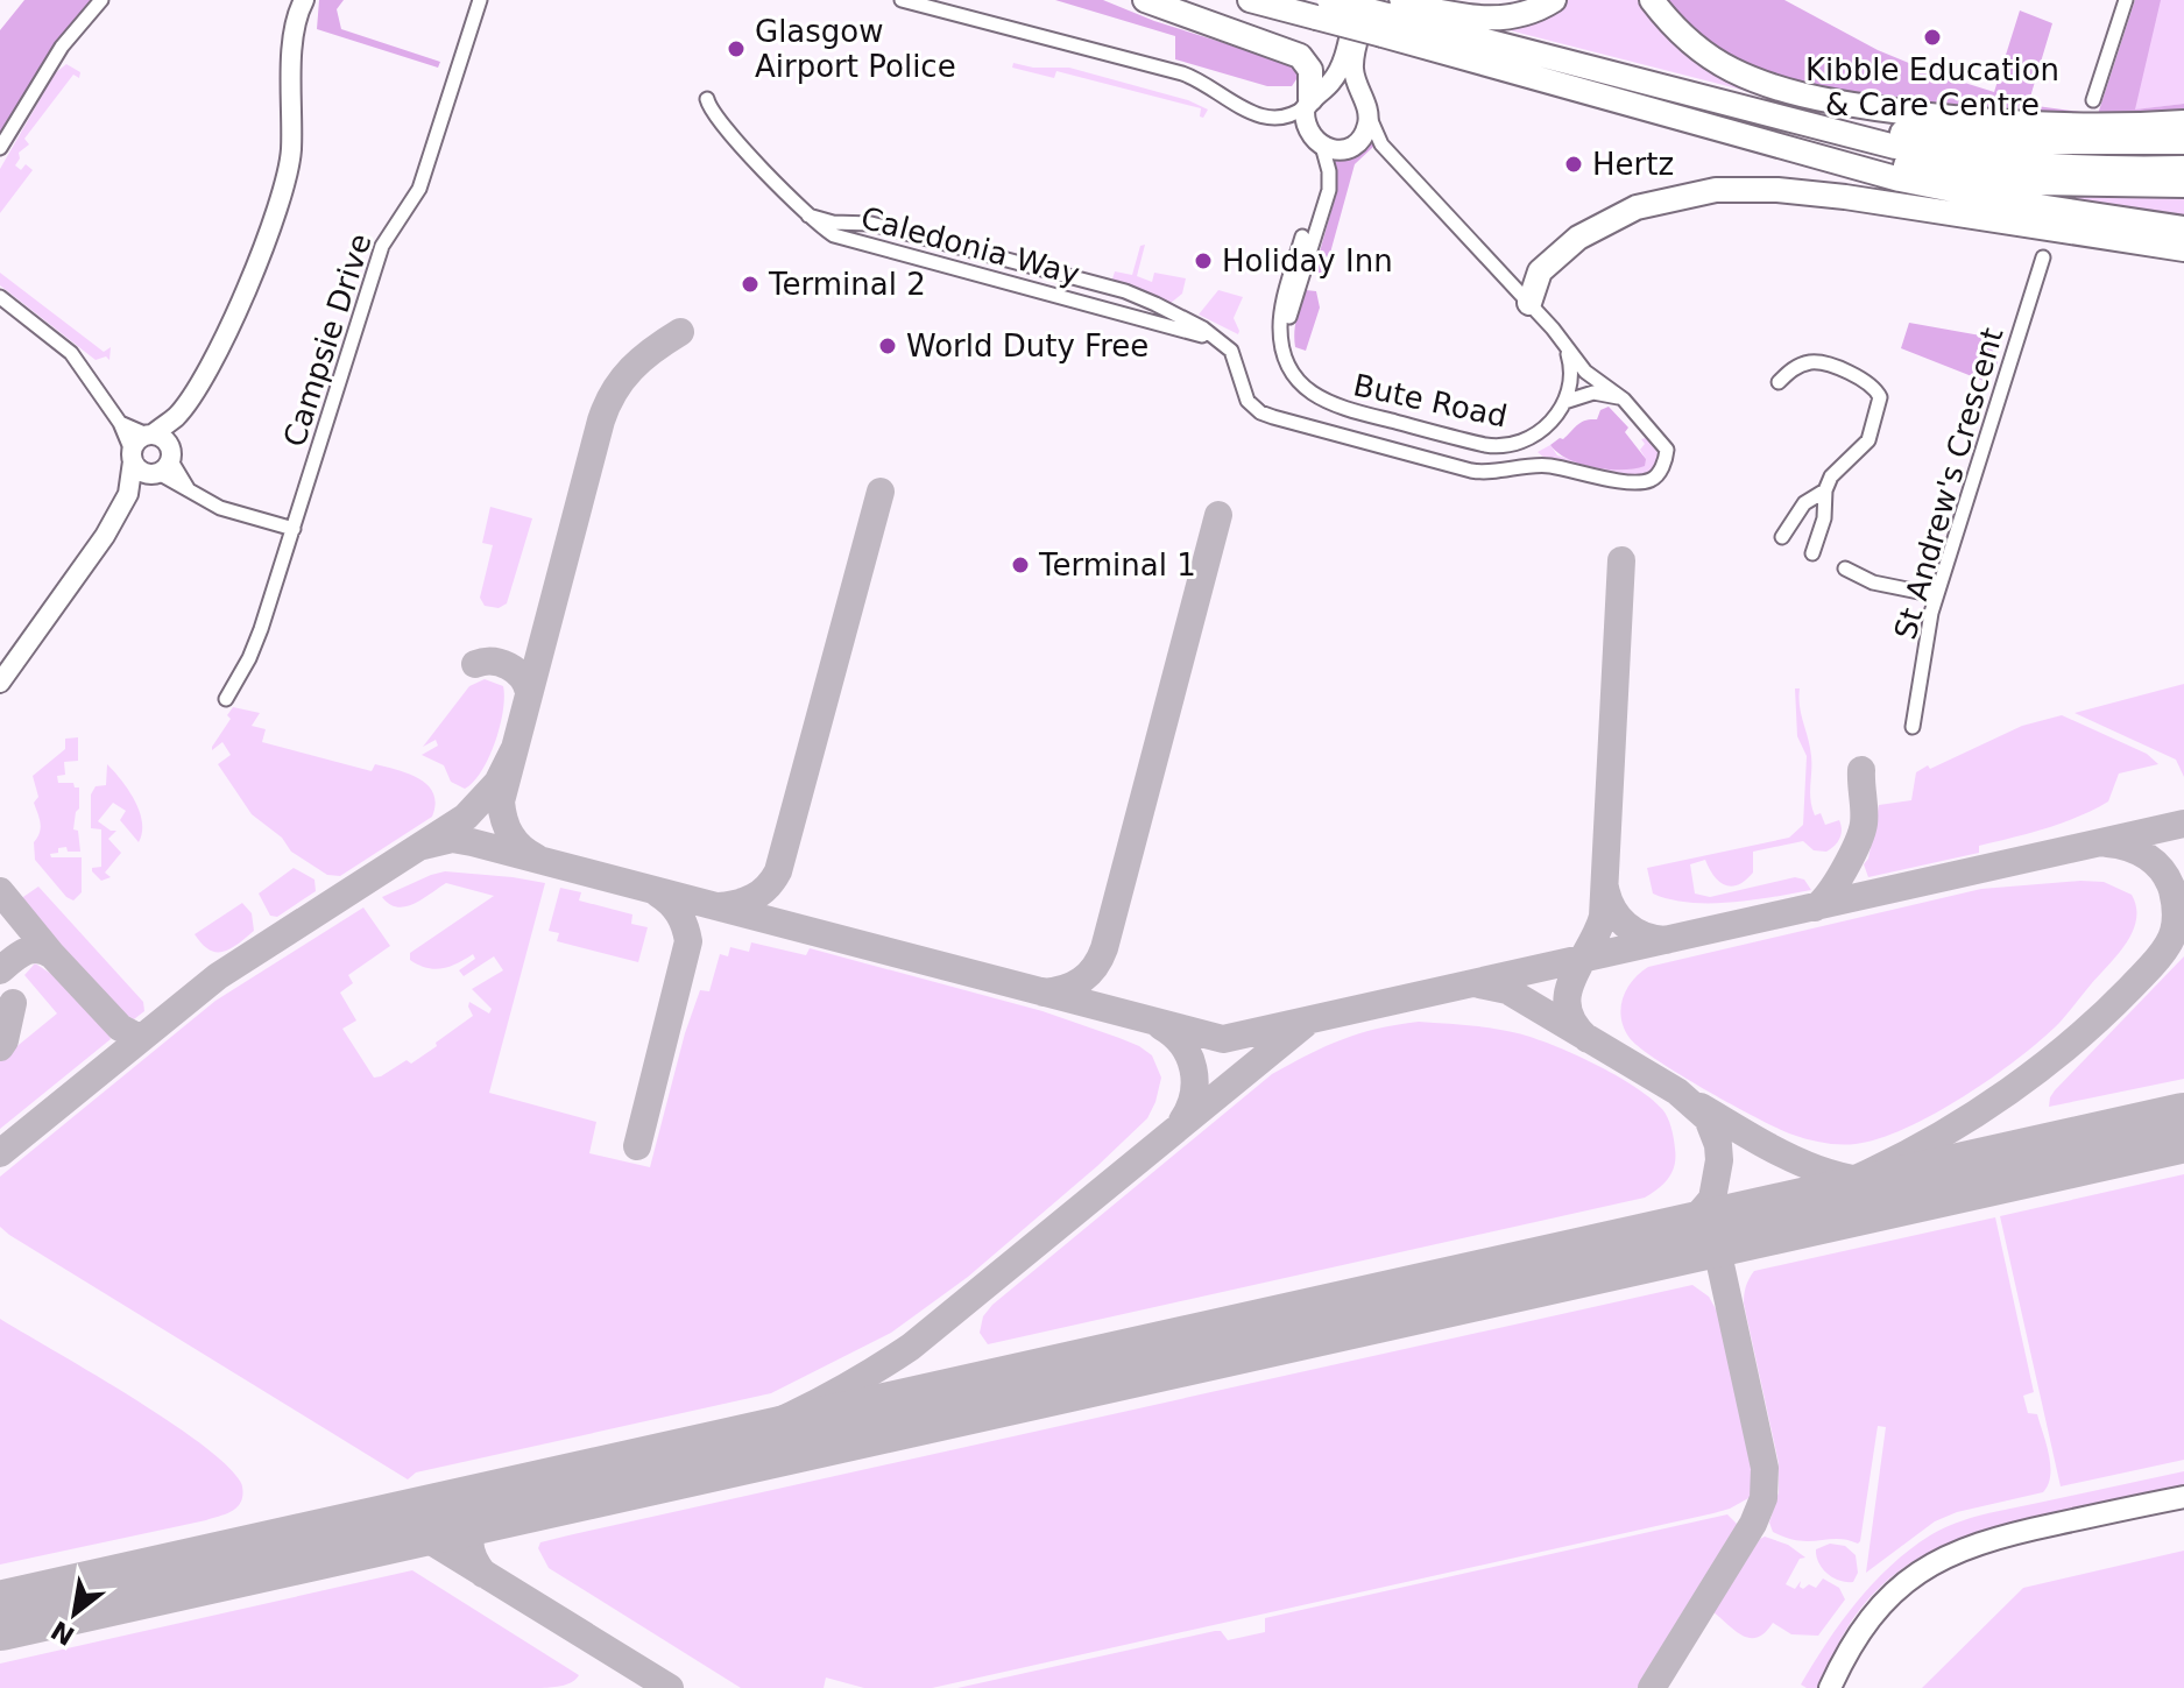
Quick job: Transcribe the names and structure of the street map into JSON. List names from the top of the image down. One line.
{"streets":{"street":["Caledonia Way","Campsie Drive","Bute Road","St Andrew's Crescent"]},"places":["Kibble Education & Care Centre","Glasgow Airport Police","Hertz","Holiday Inn","Terminal 2","World Duty Free","Terminal 1"],"north":"bottom left"}
